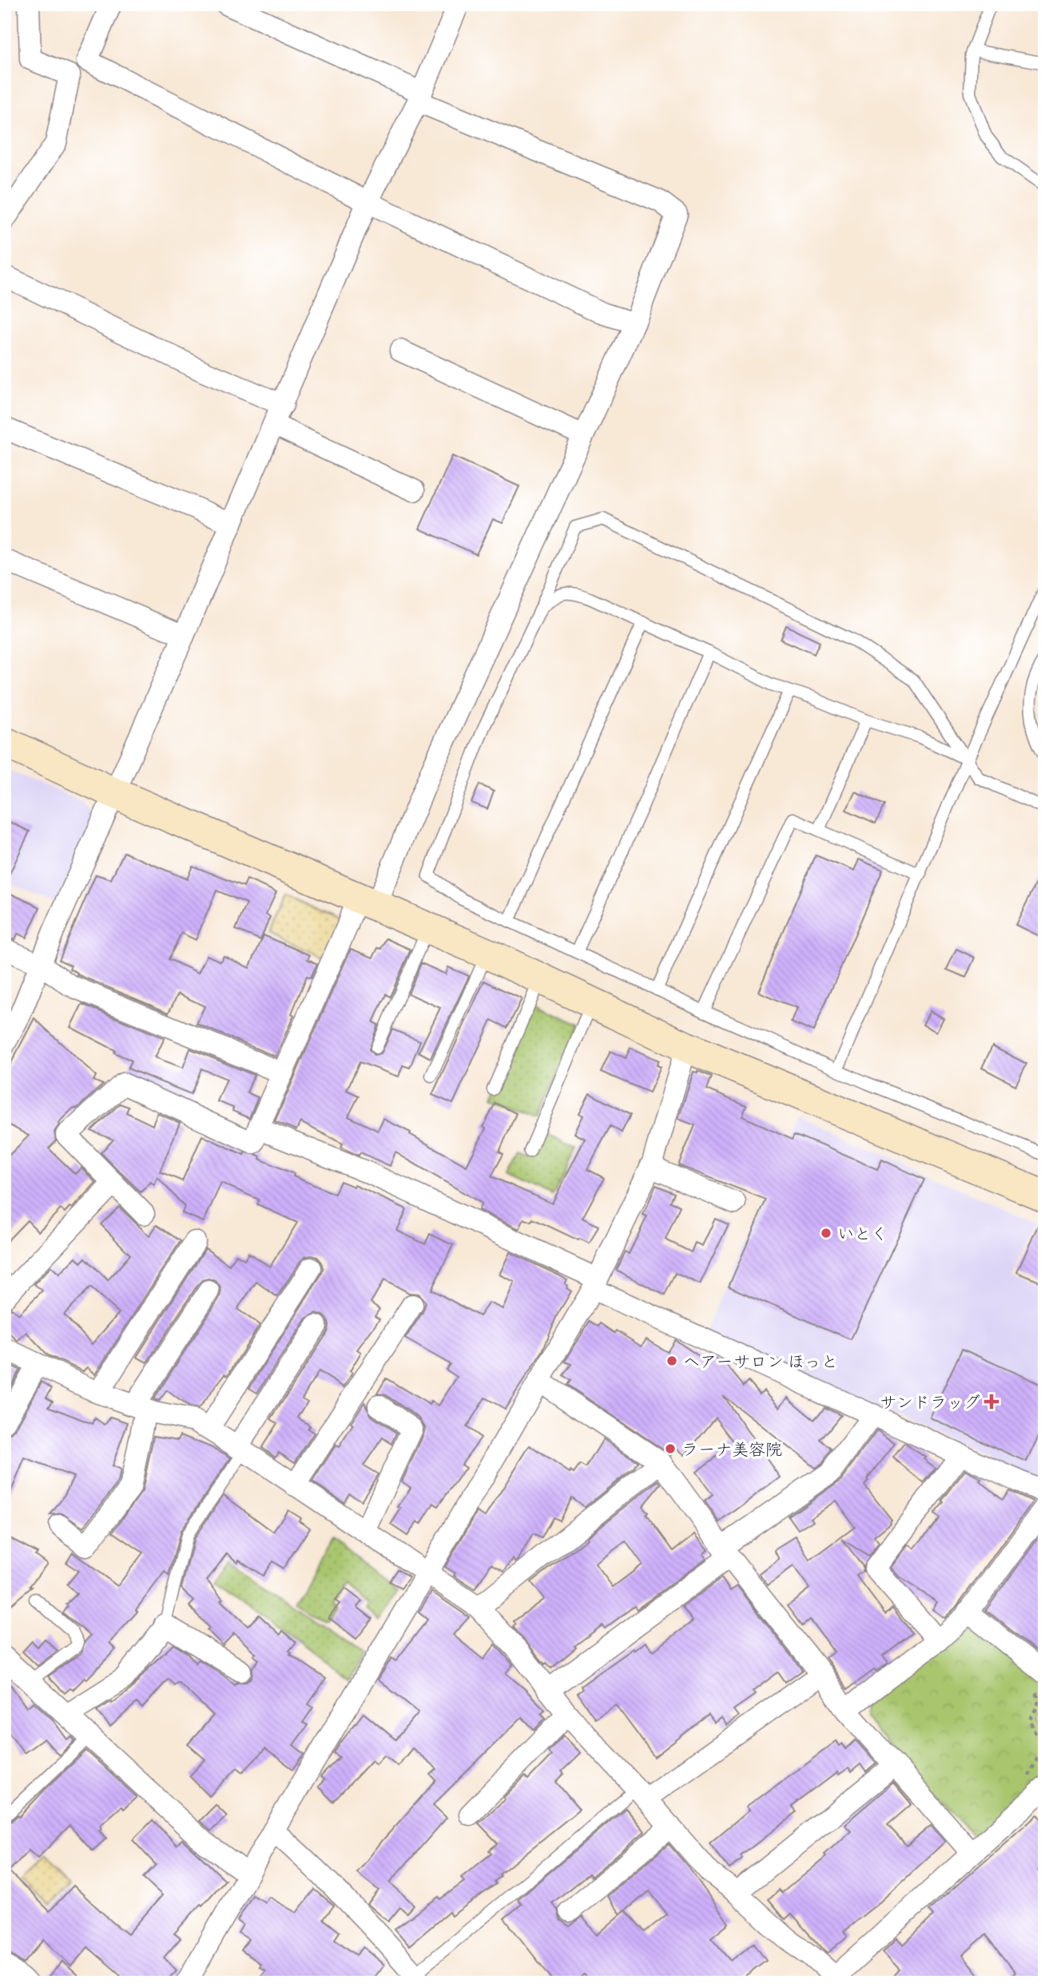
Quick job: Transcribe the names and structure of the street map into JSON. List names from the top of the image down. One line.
{"places":{"other":["いとく","ヘアーサロン ほっと","ラーナ美容院"],"health":["サンドラッグ"]}}
